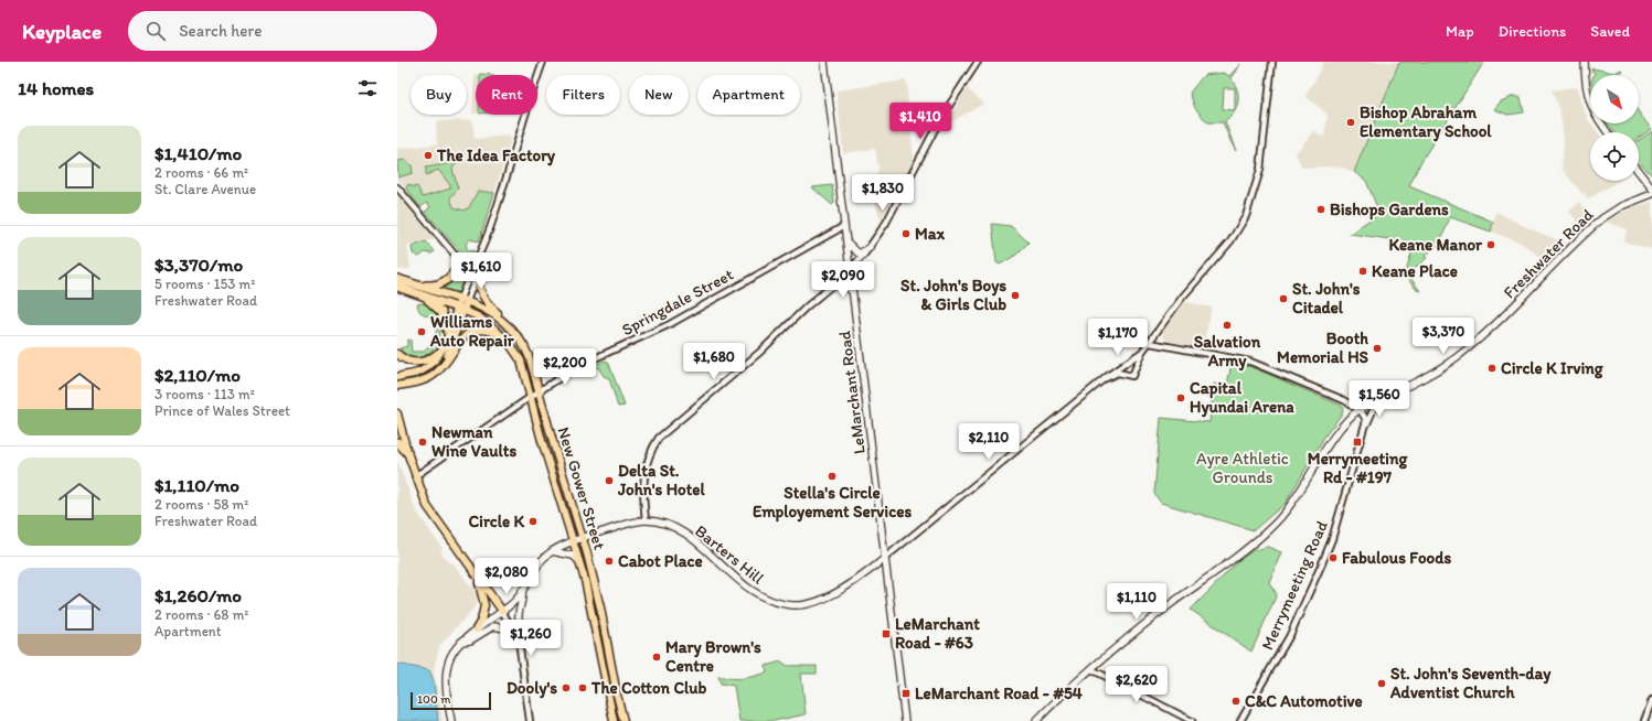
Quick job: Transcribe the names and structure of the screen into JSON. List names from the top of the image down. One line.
{"streets":{"main road":["Freshwater Road","LeMarchant Road","New Gower Street","Barters Hill"],"street":["Springdale Street","Merrymeeting Road"]},"crossings":[["Freshwater Road","Merrymeeting Road"],["Springdale Street","LeMarchant Road"],["Springdale Street","New Gower Street"],["LeMarchant Road","Barters Hill"]],"parks":["Ayre Athletic Grounds"],"places":{"other":["Bishop Abraham Elementary School","The Idea Factory","Bishops Gardens","Max","Keane Manor","Keane Place","St. John's Boys & Girls Club","St. John's Citadel","Salvation Army","Williams Auto Repair","Booth Memorial HS","Circle K Irving","Capital Hyundai Arena","Newman Wine Vaults","Stella's Circle Employement Services","Delta St. John's Hotel","Circle K","Fabulous Foods","Cabot Place","Mary Brown's Centre","St. John's Seventh-day Adventist Church","Dooly's","The Cotton Club","C&C Automotive"],"transit":["Merrymeeting Rd - #197","LeMarchant Road - #63","LeMarchant Road - #54"]},"scale_bar":"100 m","north":"bottom right","page":{"header":"Keyplace","search":"Search here","nav":["Map","Directions","Saved"],"heading":"14 homes","chip":["Buy","Rent","Filters","New","Apartment"],"price":["$1,410","$1,830","$1,610","$2,090","$3,370","$1,170","$1,680","$2,200","$1,560","$2,110","$2,080","$1,110","$1,260","$2,620"],"list":[{"name":"$1,410/mo","note":"2 rooms · 66 m² · St. Clare Avenue"},{"name":"$3,370/mo","note":"5 rooms · 153 m² · Freshwater Road"},{"name":"$2,110/mo","note":"3 rooms · 113 m² · Prince of Wales Street"},{"name":"$1,110/mo","note":"2 rooms · 58 m² · Freshwater Road"},{"name":"$1,260/mo","note":"2 rooms · 68 m² · Apartment"}],"scale":"100 m"}}
